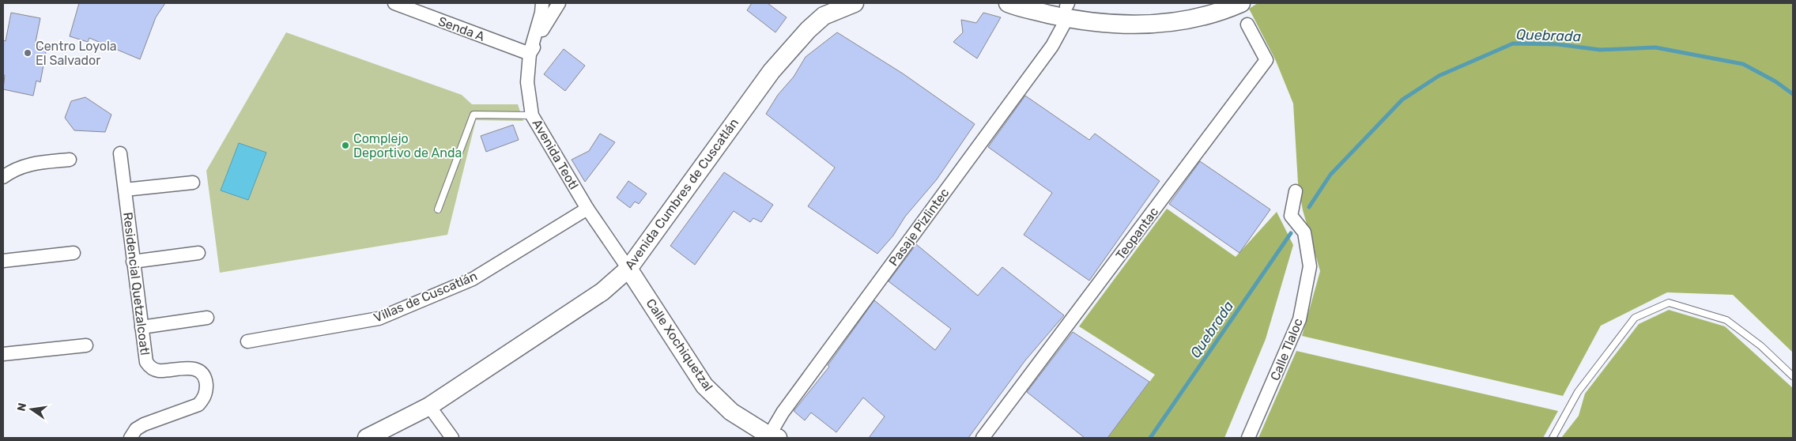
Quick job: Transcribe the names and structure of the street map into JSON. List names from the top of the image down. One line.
{"streets":{"main road":["Avenida Cumbres de Cuscatlán","Calle Xochiquetzal"],"street":["Senda A","Avenida Teotl","Pasaje Pizlintec","Teopantac","Residencial Quetzalcoatl","Villas de Cuscatlán","Calle Tlaloc"]},"crossings":[["Senda A","Avenida Teotl"],["Avenida Teotl","Avenida Cumbres de Cuscatlán"],["Avenida Teotl","Villas de Cuscatlán"],["Avenida Teotl","Calle Xochiquetzal"],["Avenida Cumbres de Cuscatlán","Calle Xochiquetzal"],["Pasaje Pizlintec","Calle Xochiquetzal"]],"water":["Quebrada"],"places":["Centro Loyola El Salvador","Complejo Deportivo de Anda"],"north":"left"}
